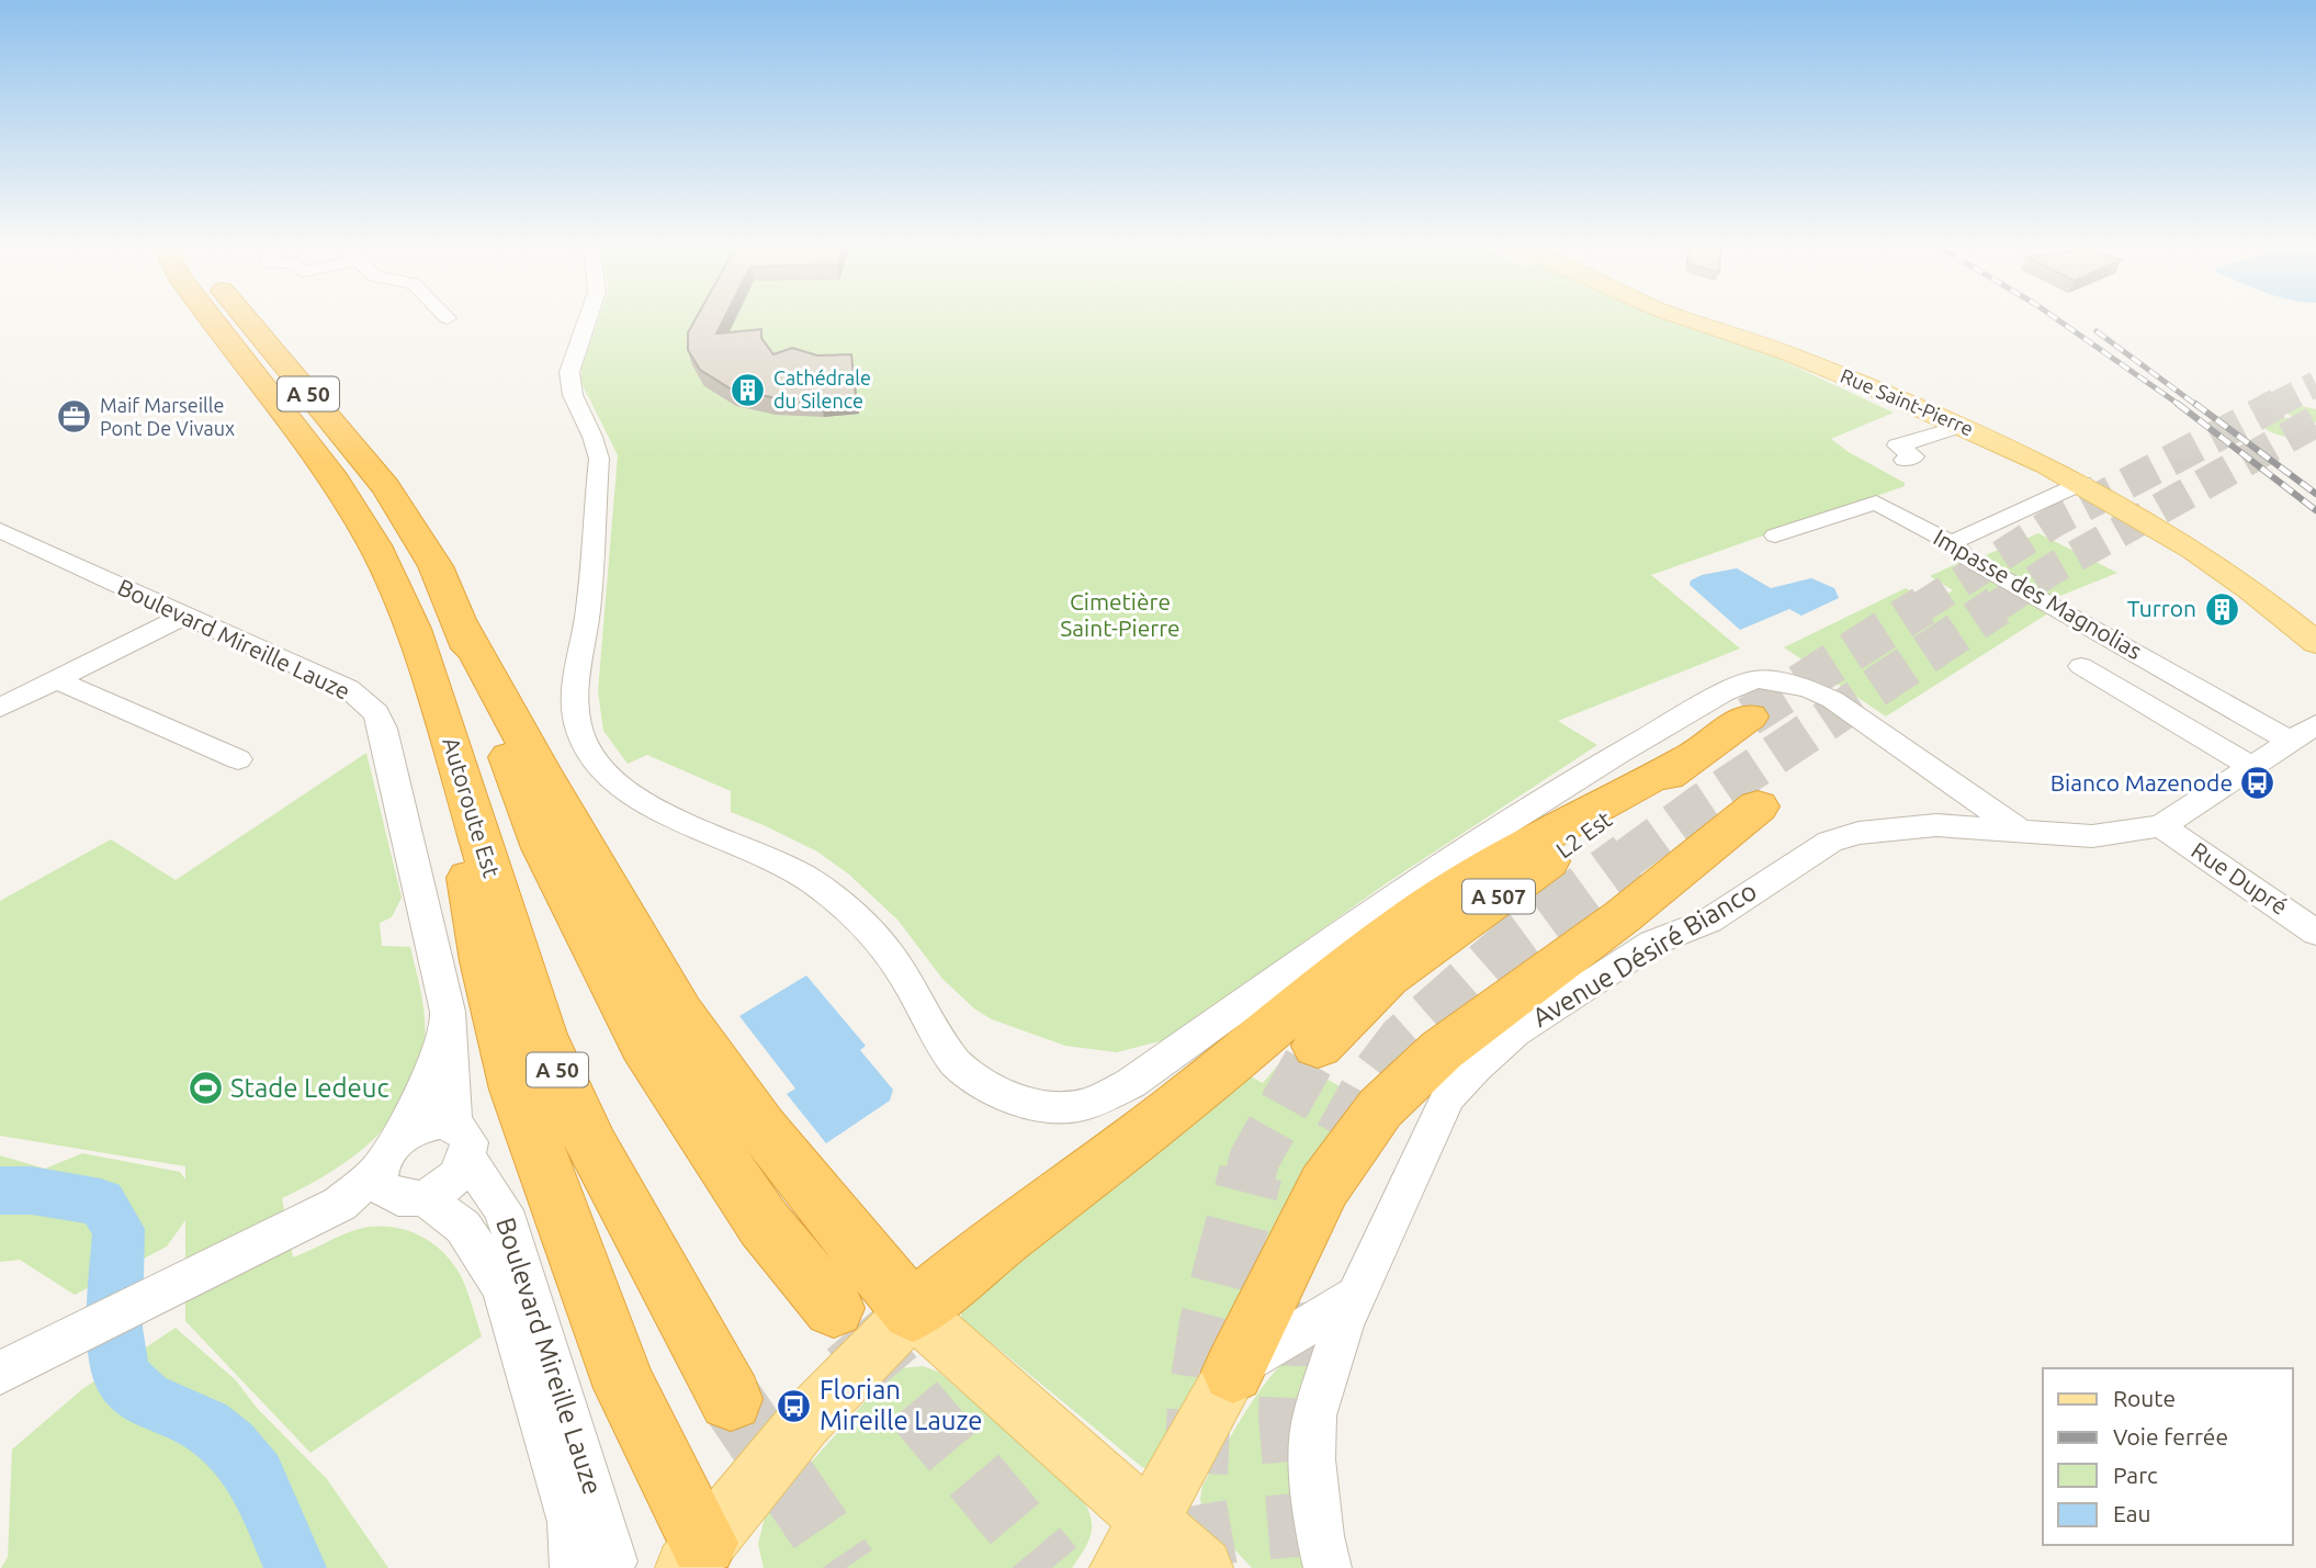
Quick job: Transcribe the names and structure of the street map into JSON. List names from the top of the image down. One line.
{"streets":{"highway":["A 50","Autoroute Est","L2 Est","A 507"],"main road":["Rue Saint-Pierre"],"street":["Impasse des Magnolias","Boulevard Mireille Lauze","Rue Dupré","Avenue Désiré Bianco"]},"crossings":[["Impasse des Magnolias","Avenue Désiré Bianco"],["Rue Dupré","Avenue Désiré Bianco"]],"parks":["Cimetière Saint-Pierre"],"places":{"building":["Cathédrale du Silence","Turron"],"office":["Maif Marseille Pont De Vivaux"],"bus stop":["Bianco Mazenode","Florian Mireille Lauze"],"sports":["Stade Ledeuc"]},"legend":["Route","Voie ferrée","Parc","Eau"]}
